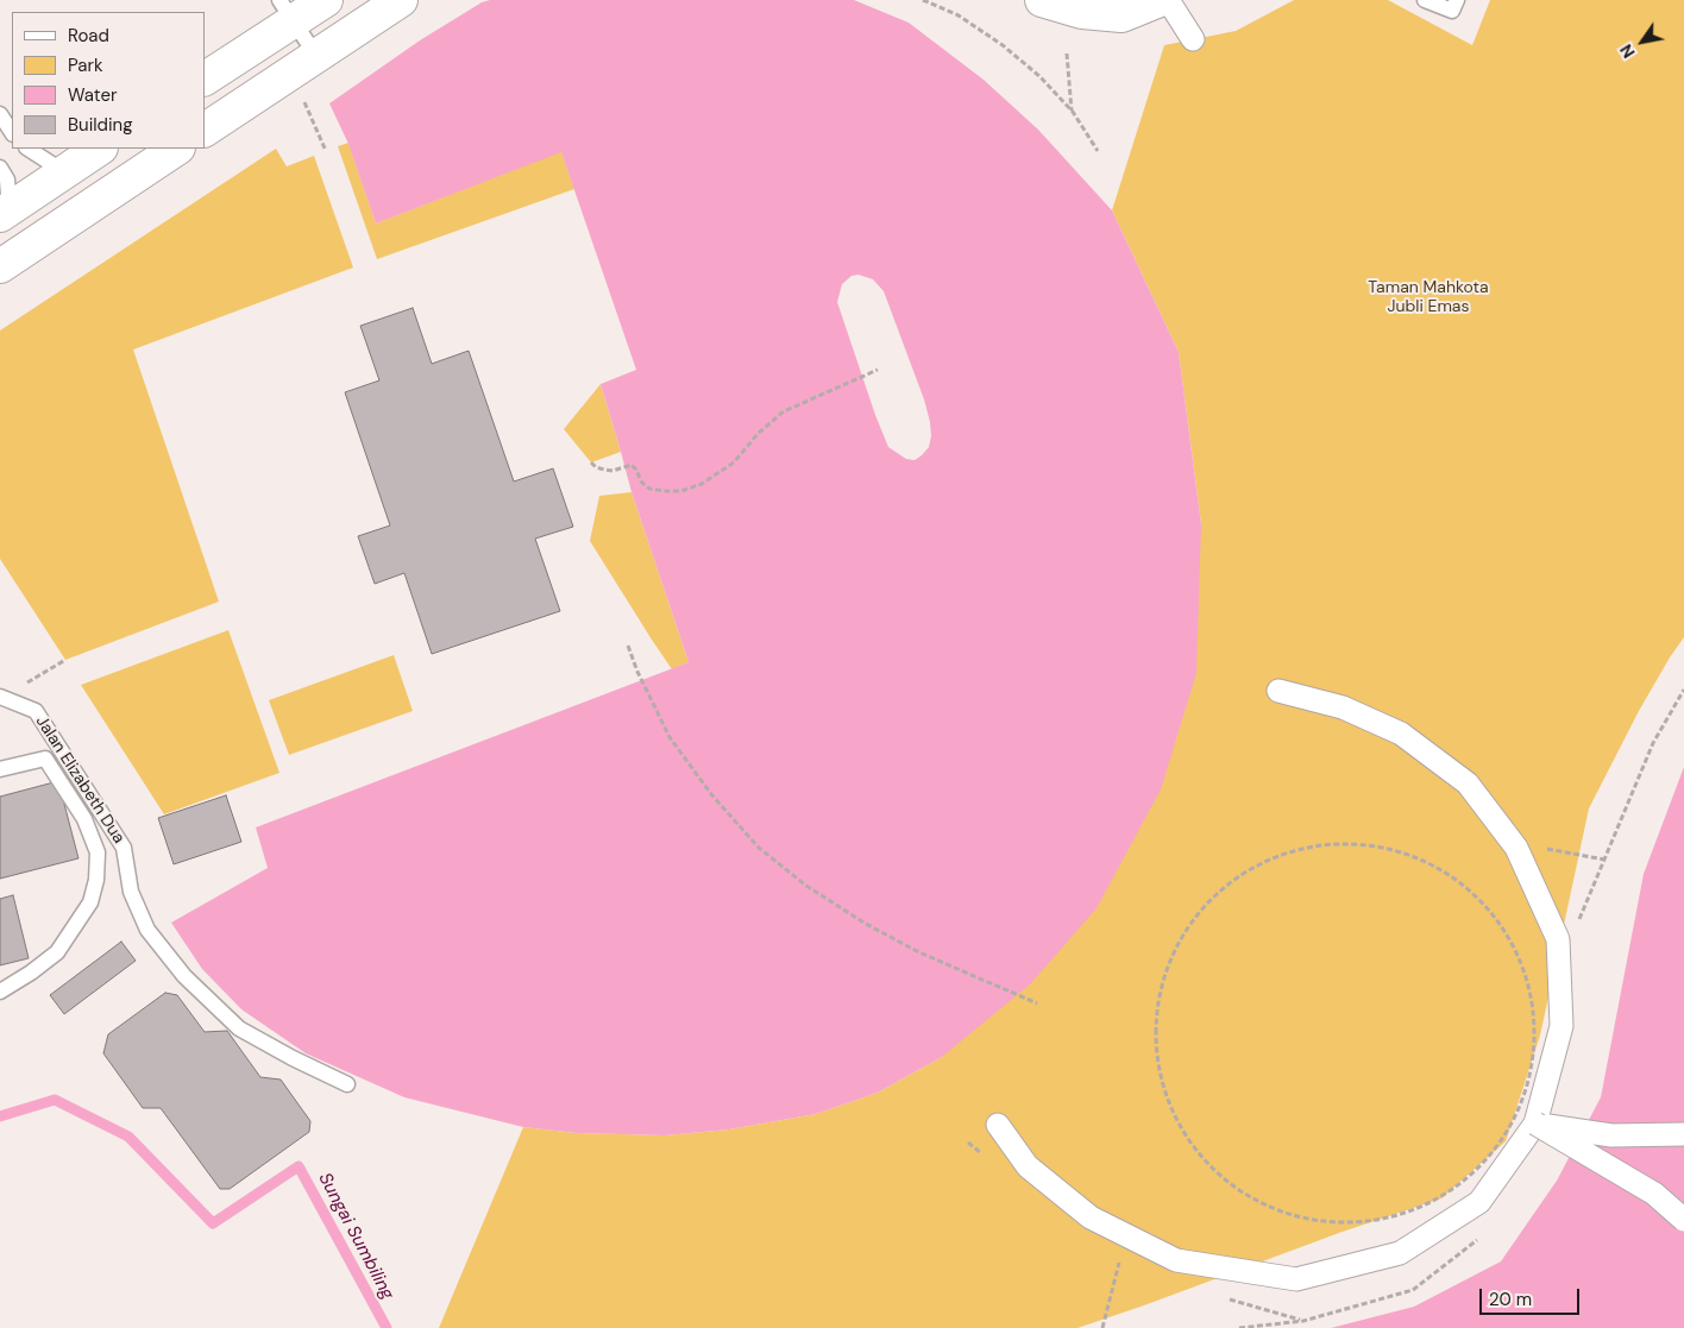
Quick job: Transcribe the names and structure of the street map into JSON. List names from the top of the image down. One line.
{"streets":{"lane":["Jalan Elizabeth Dua"]},"water":["Sungai Sumbiling"],"parks":["Taman Mahkota Jubli Emas"],"legend":["Road","Park","Water","Building"],"scale_bar":"20 m","north":"bottom left"}
